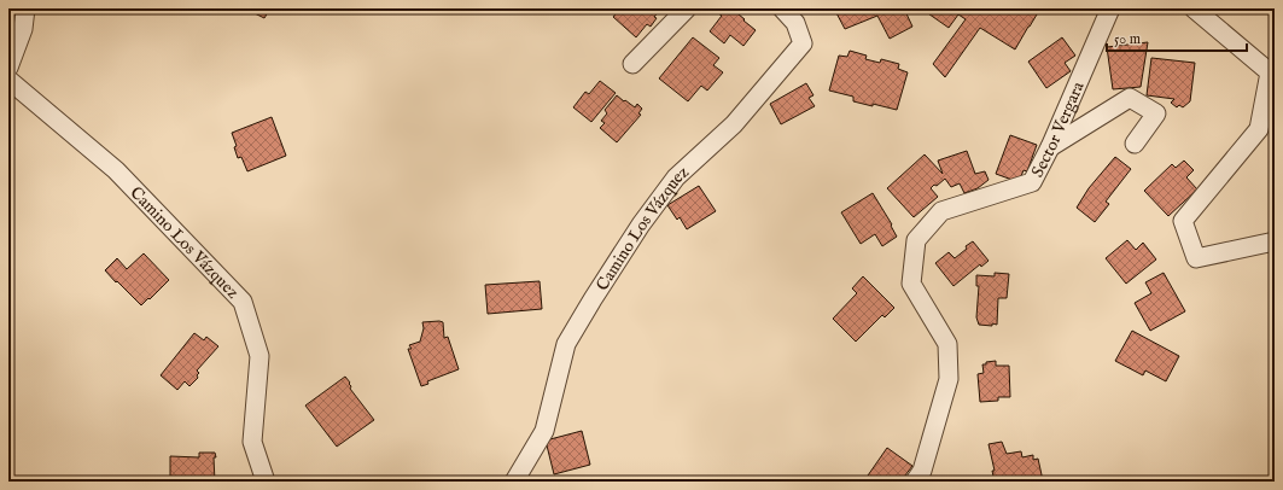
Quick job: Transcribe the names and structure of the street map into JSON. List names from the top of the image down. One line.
{"streets":{"street":["Sector Vergara","Camino Los Vázquez"]},"scale_bar":"50 m"}
